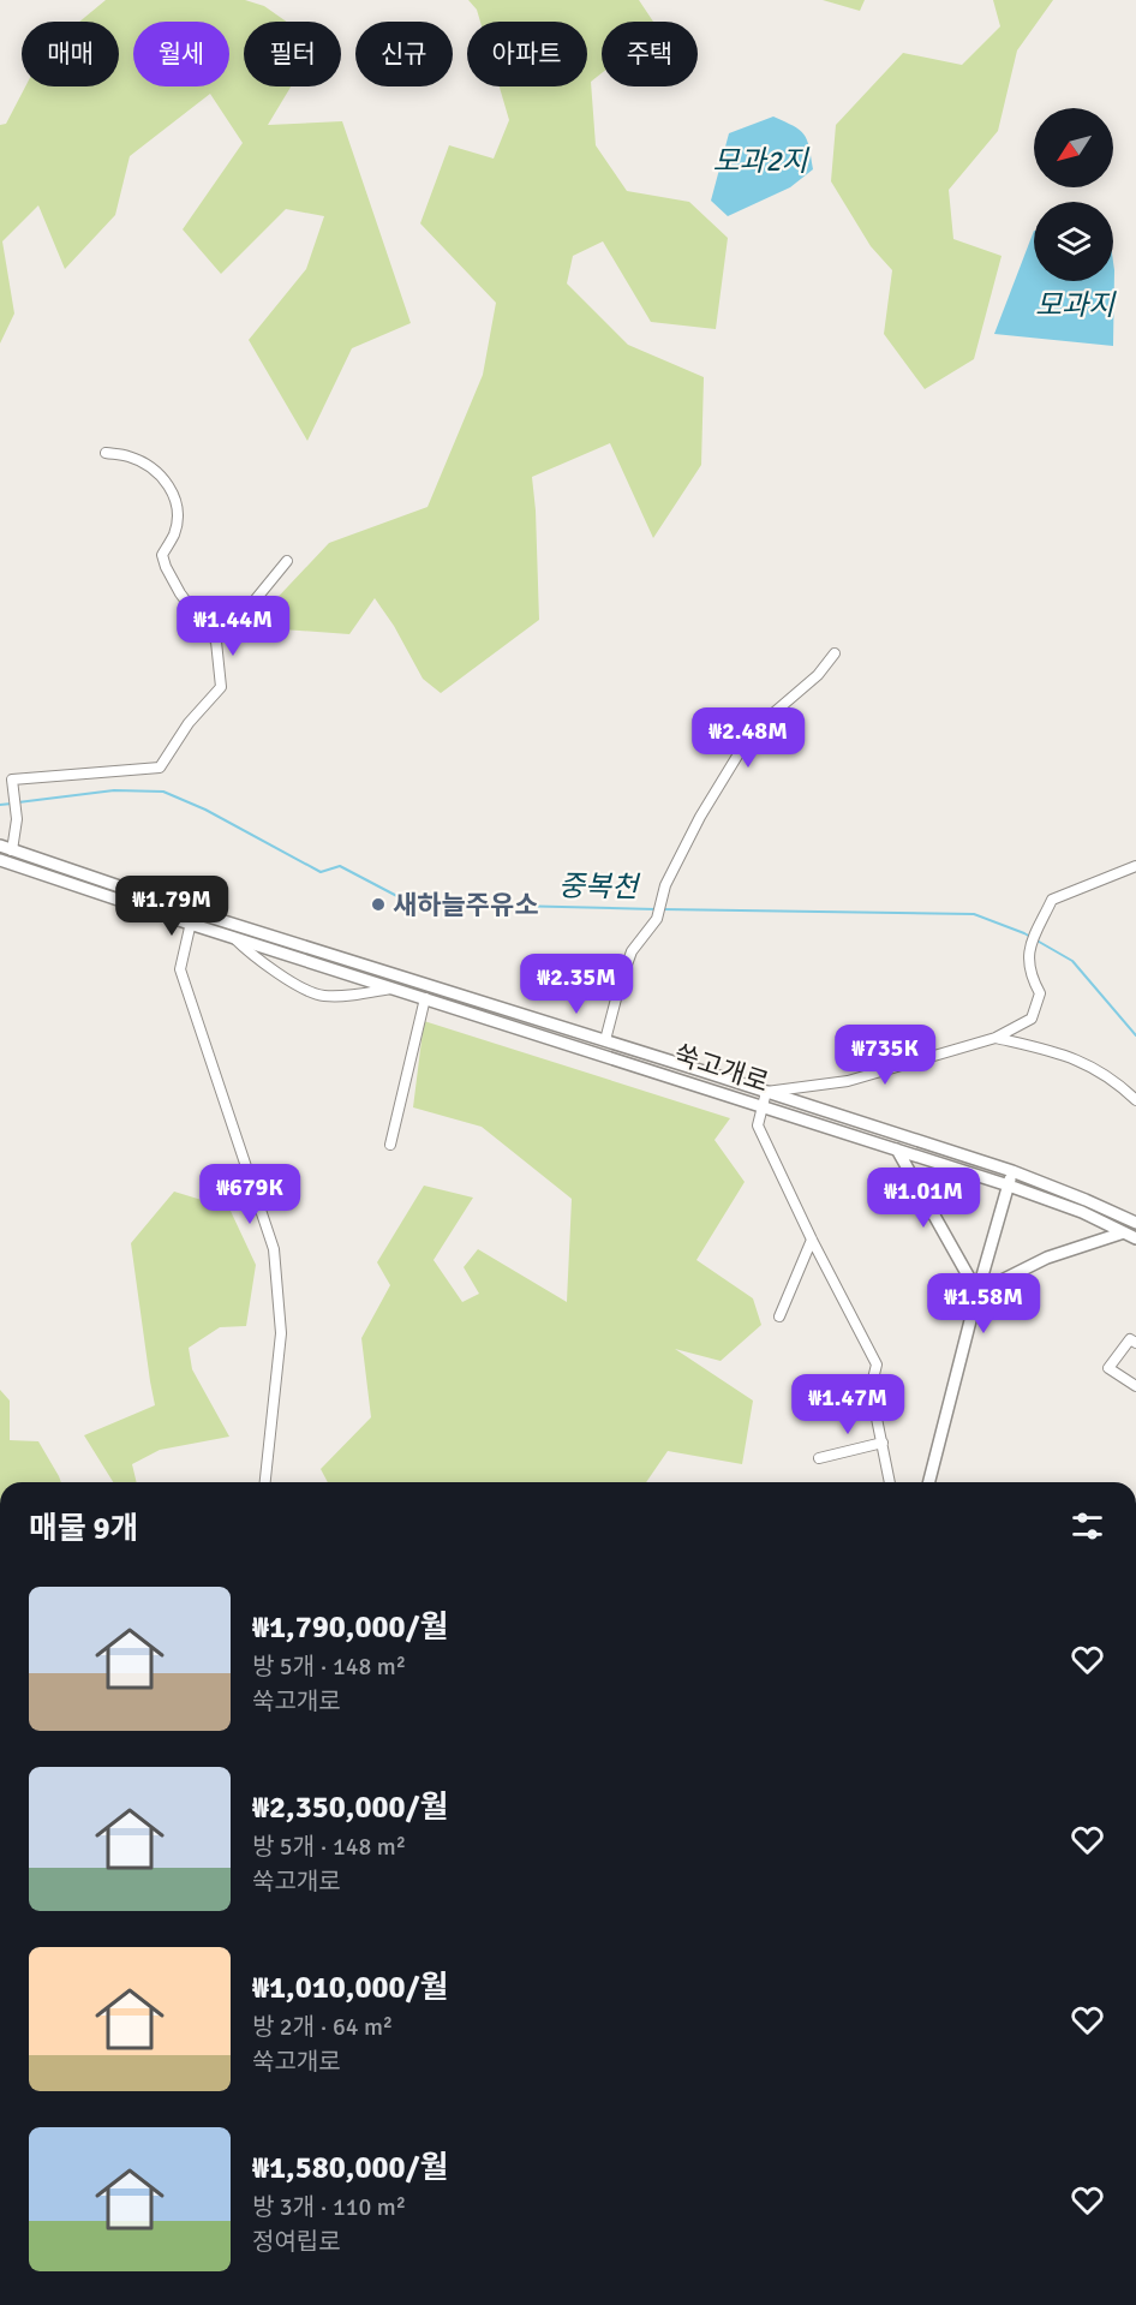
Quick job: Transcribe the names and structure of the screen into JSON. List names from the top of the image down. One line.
{"streets":{"street":["쑥고개로"]},"water":["모과2지","모과지","중복천"],"places":["새하늘주유소"],"north":"bottom left","page":{"chip":["매매","월세","필터","신규","아파트","주택"],"price":["₩1.44M","₩2.48M","₩1.79M","₩2.35M","₩735K","₩679K","₩1.01M","₩1.58M","₩1.47M"],"heading":"매물 9개","list":[{"name":"₩1,790,000/월","note":"방 5개 · 148 m² · 쑥고개로"},{"name":"₩2,350,000/월","note":"방 5개 · 148 m² · 쑥고개로"},{"name":"₩1,010,000/월","note":"방 2개 · 64 m² · 쑥고개로"},{"name":"₩1,580,000/월","note":"방 3개 · 110 m² · 정여립로"}]}}
